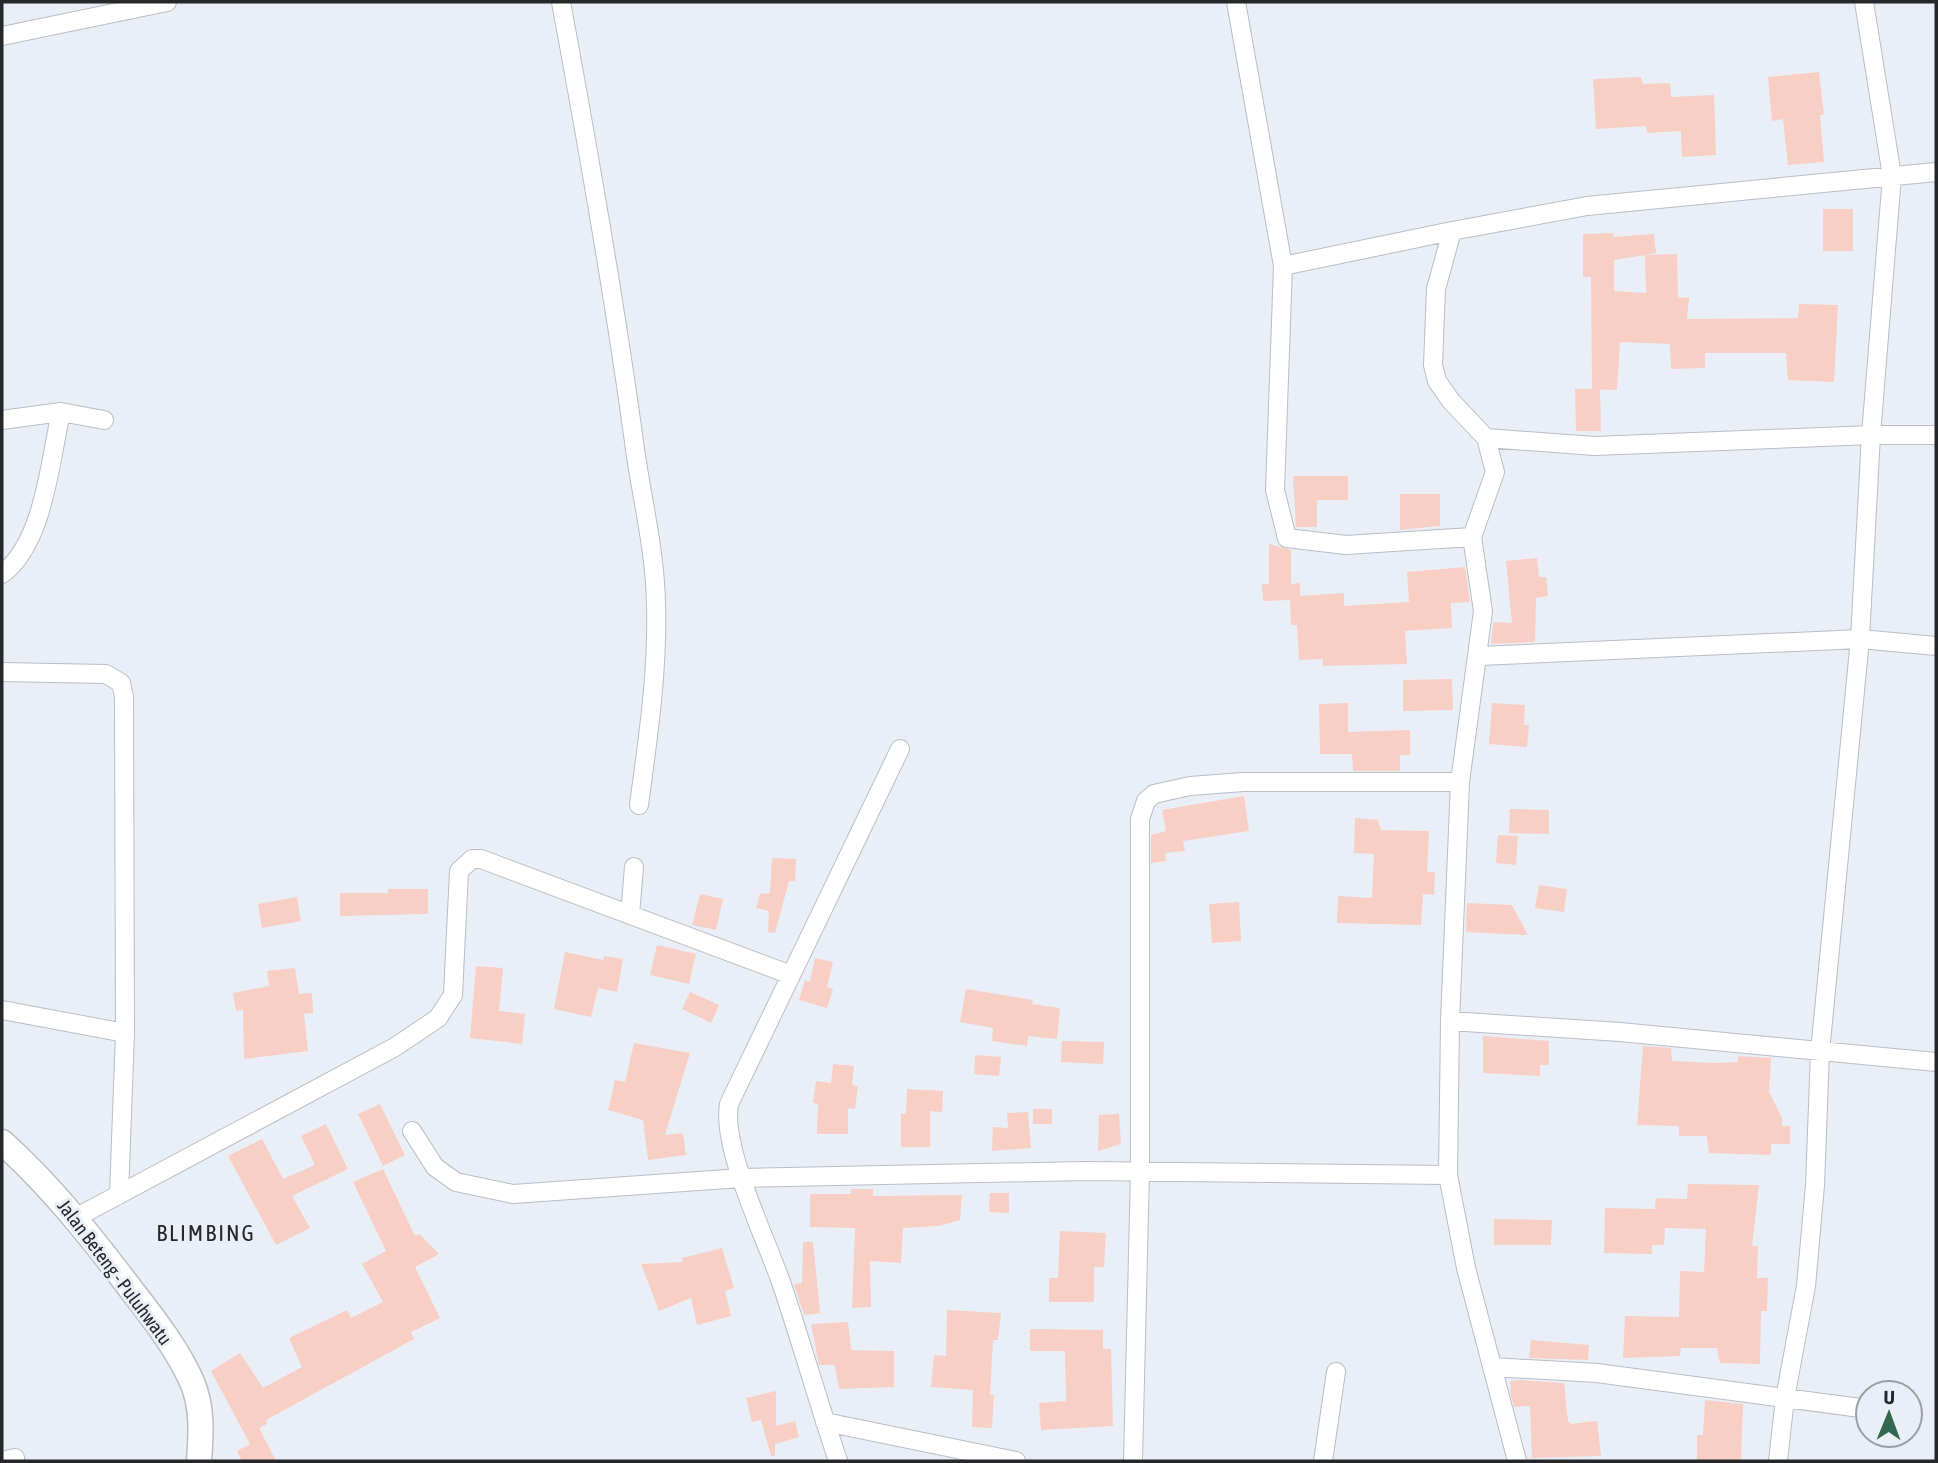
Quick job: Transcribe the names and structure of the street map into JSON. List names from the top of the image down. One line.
{"streets":{"street":["Jalan Beteng - Puluhwatu"]},"districts":["BLIMBING"],"north":"top"}
